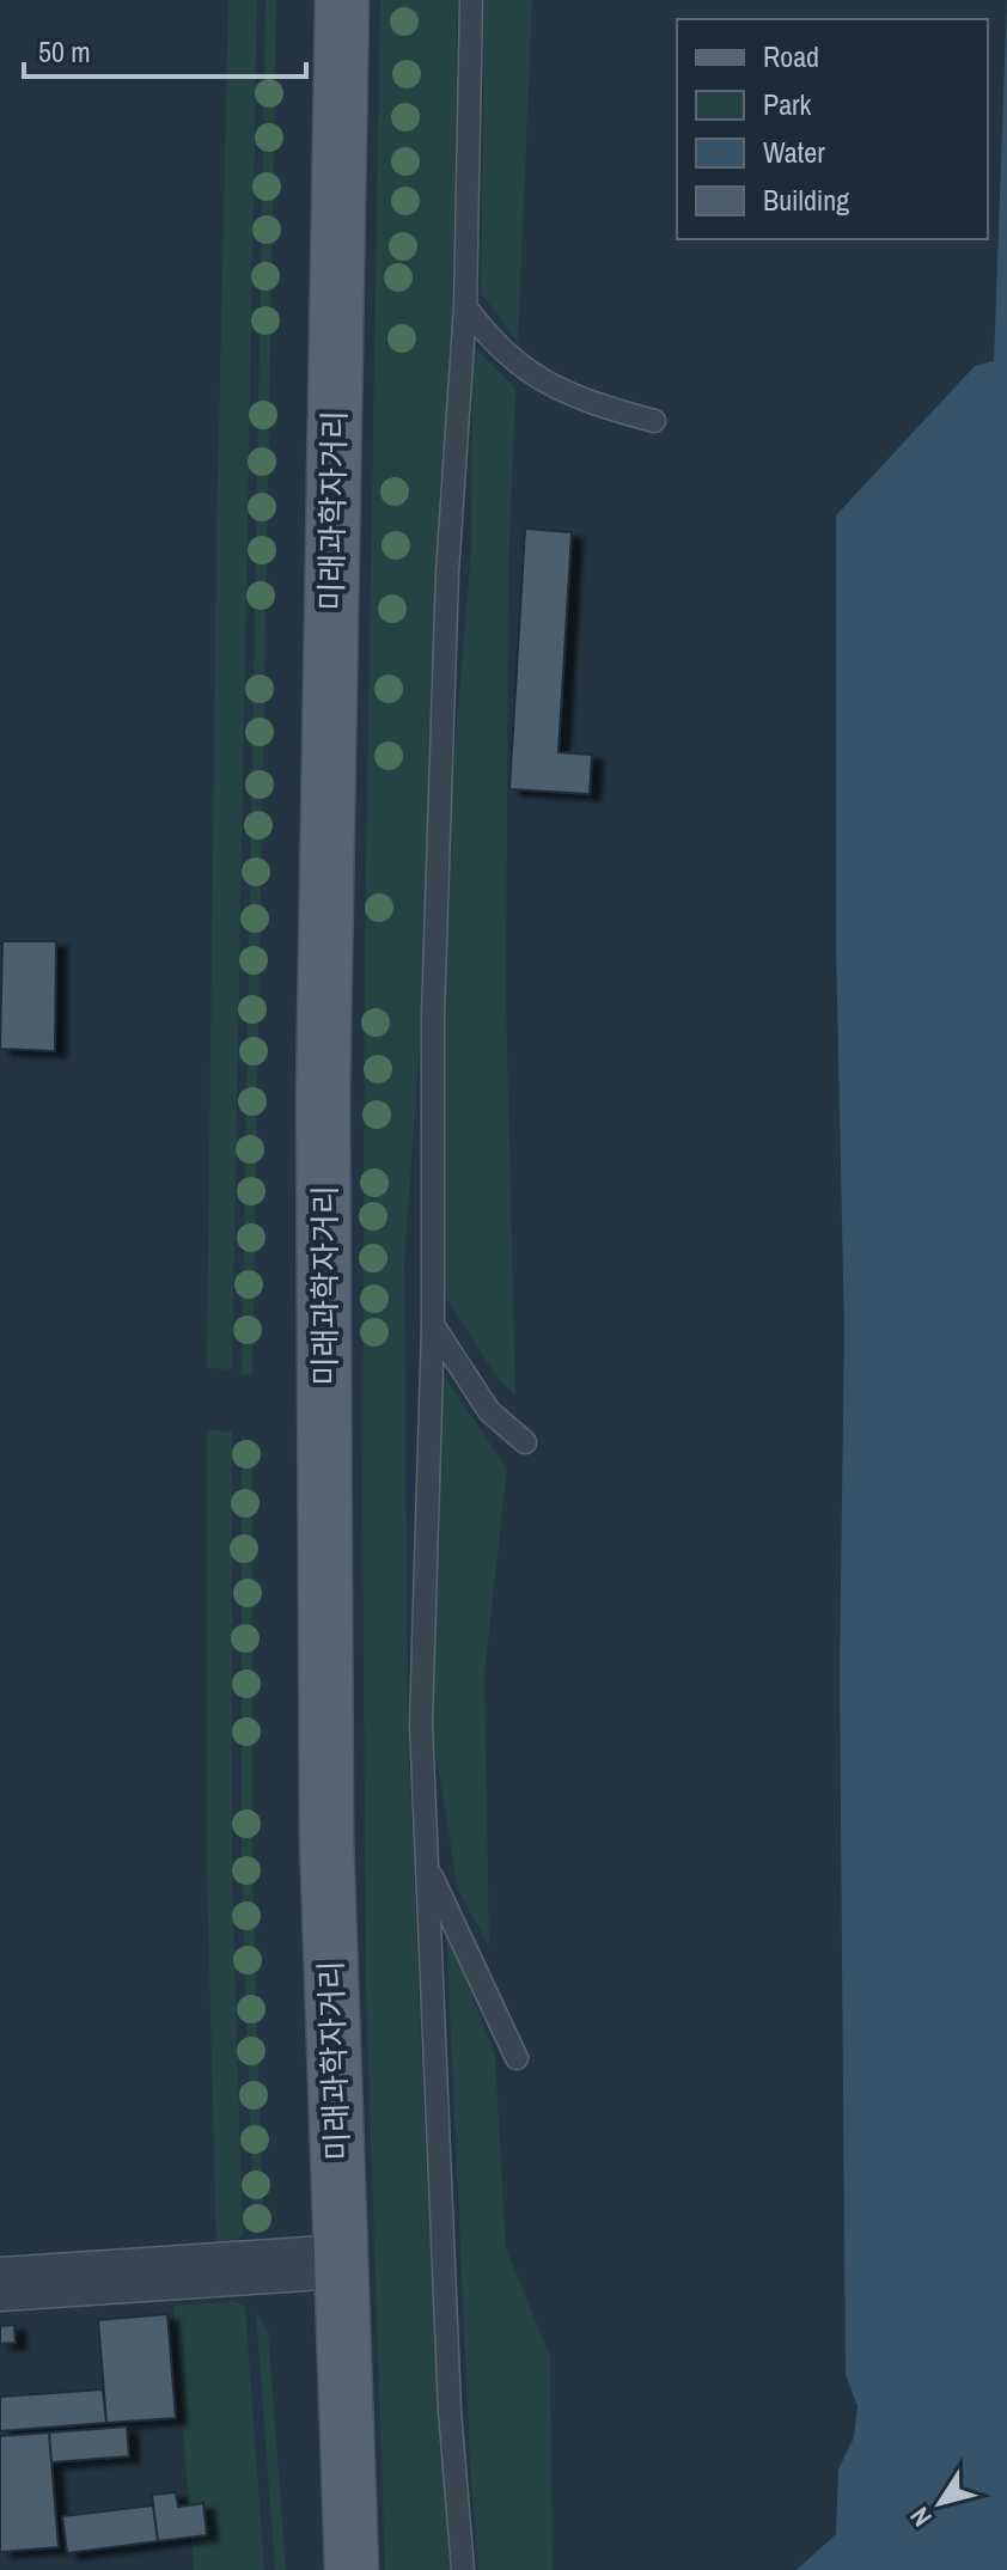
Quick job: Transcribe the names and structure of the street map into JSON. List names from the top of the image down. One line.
{"streets":{"main road":["미래과학자거리"]},"legend":["Road","Park","Water","Building"],"scale_bar":"50 m","north":"bottom left"}
